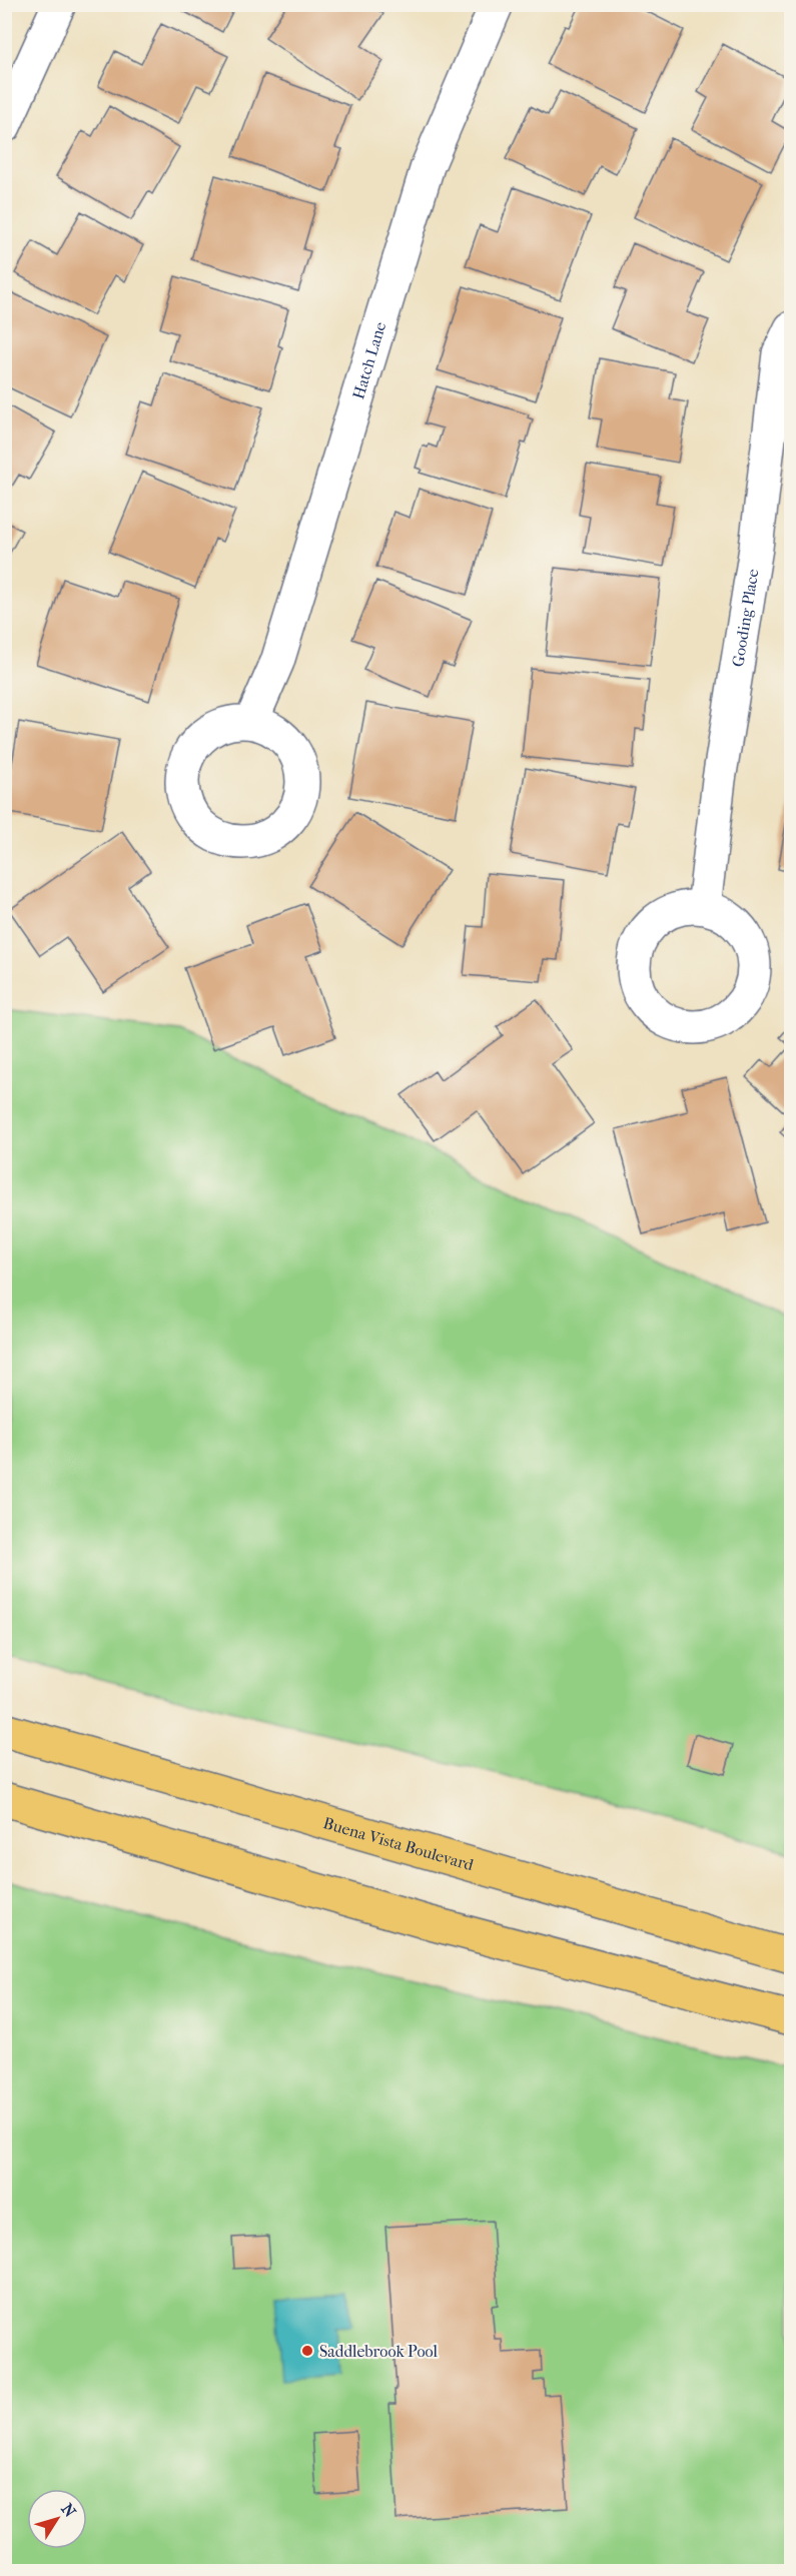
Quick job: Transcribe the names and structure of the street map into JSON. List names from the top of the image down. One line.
{"streets":{"main road":["Buena Vista Boulevard"],"street":["Hatch Lane","Gooding Place"]},"places":["Saddlebrook Pool"],"north":"top right"}
